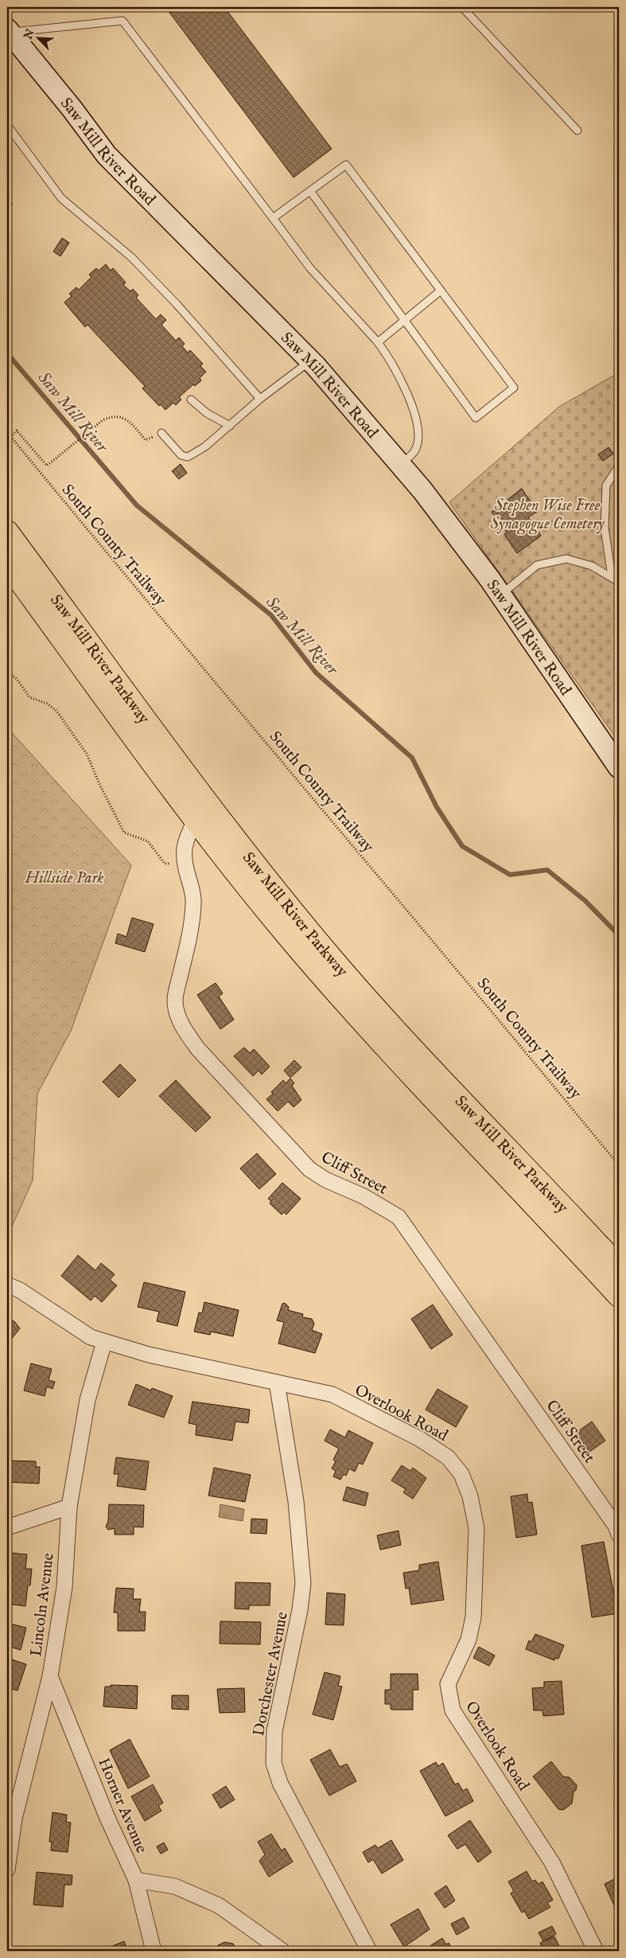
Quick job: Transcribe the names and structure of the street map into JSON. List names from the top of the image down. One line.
{"streets":{"highway":["Saw Mill River Parkway"],"main road":["Saw Mill River Road"],"street":["Cliff Street","Overlook Road","Lincoln Avenue","Dorchester Avenue","Horner Avenue"],"path":["South County Trailway"]},"crossings":[["Saw Mill River Parkway","Cliff Street"],["Overlook Road","Lincoln Avenue"],["Overlook Road","Dorchester Avenue"],["Lincoln Avenue","Horner Avenue"]],"water":["Saw Mill River"],"parks":["Stephen Wise Free Synagogue Cemetery","Hillside Park"],"north":"top left"}
